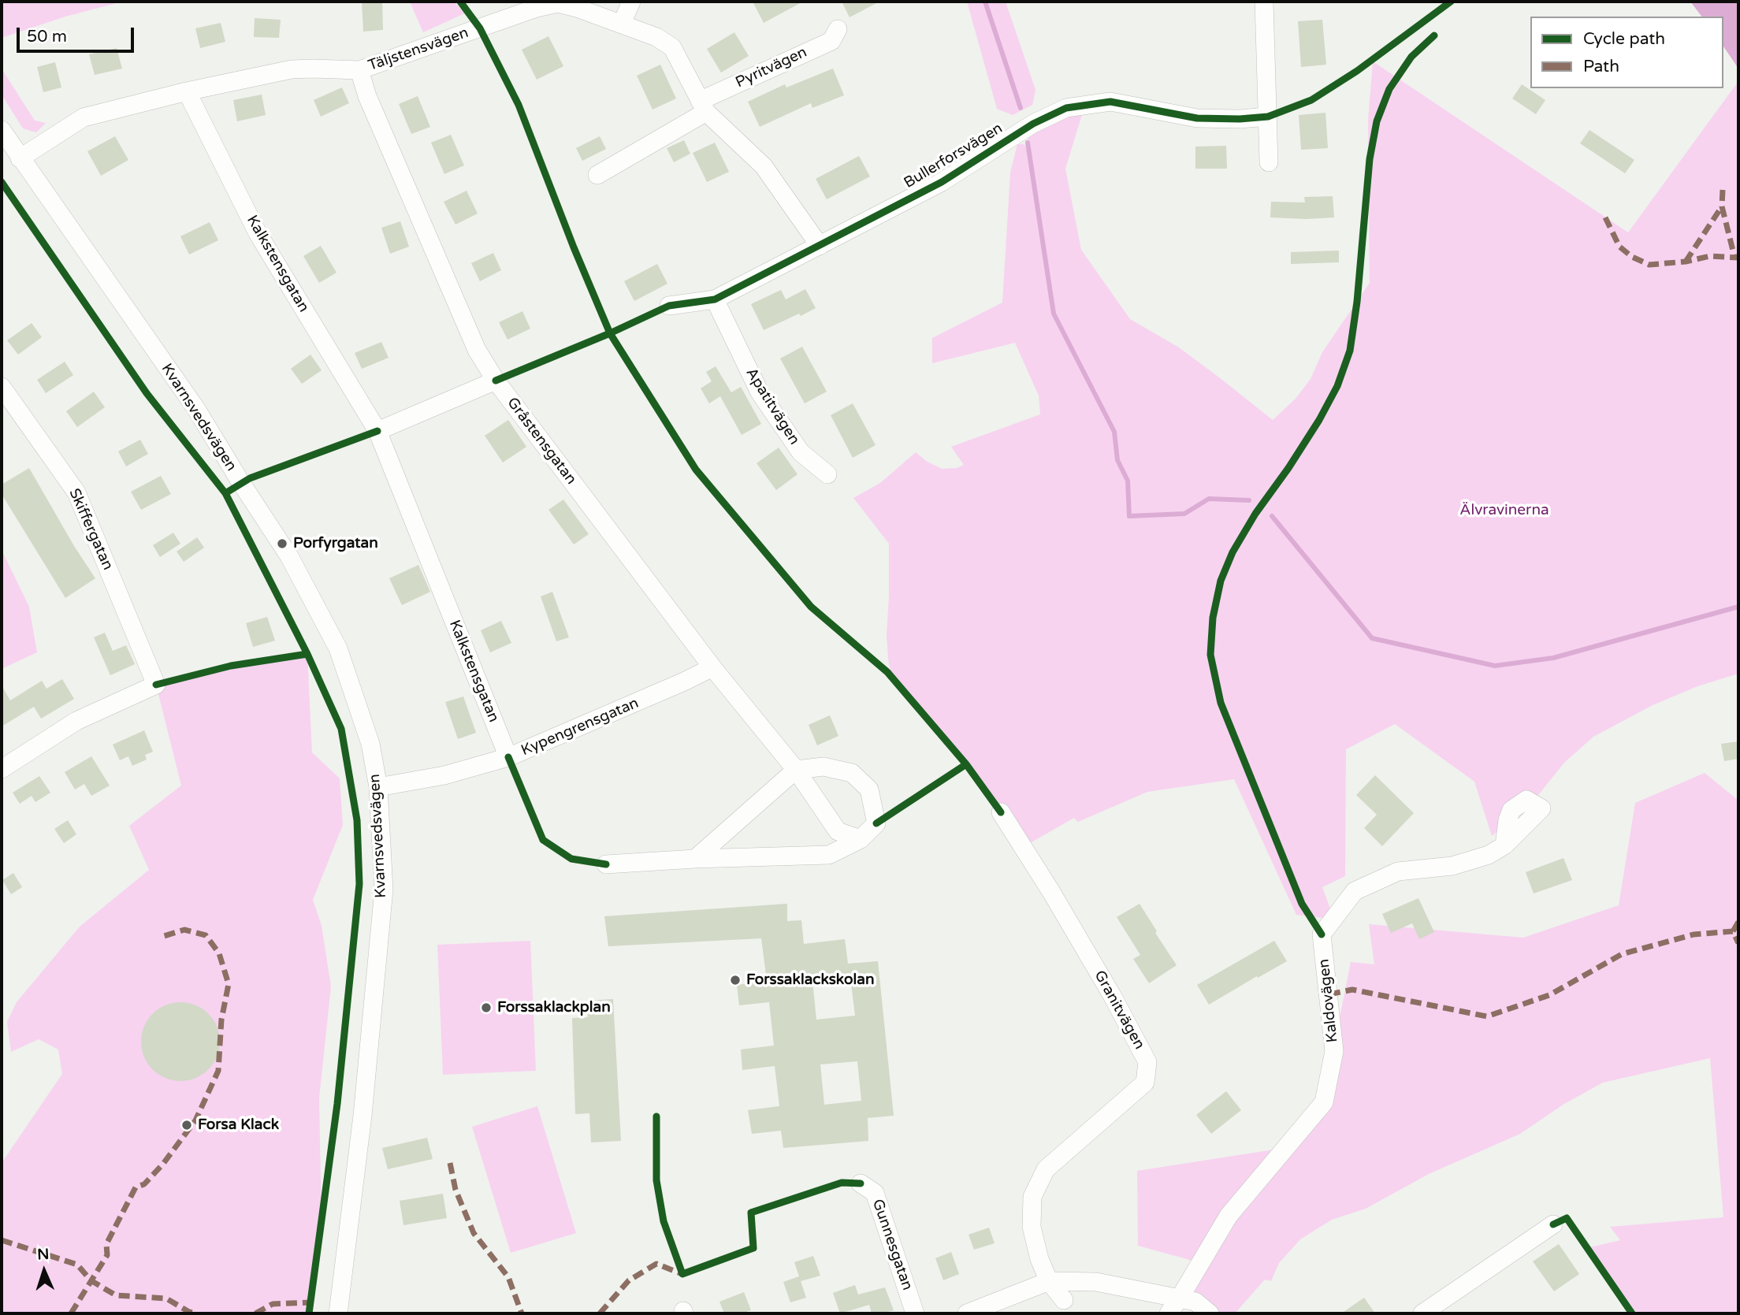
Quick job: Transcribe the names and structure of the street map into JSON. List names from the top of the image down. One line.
{"streets":{"street":["Täljstensvägen","Pyritvägen","Bullerforsvägen","Kalkstensgatan","Apatitvägen","Kvarnsvedsvägen","Gråstensgatan","Skiffergatan","Kypengrensgatan","Kaldovägen","Granitvägen","Gunnesgatan"]},"crossings":[["Täljstensvägen","Pyritvägen"],["Täljstensvägen","Bullerforsvägen"],["Täljstensvägen","Kalkstensgatan"],["Täljstensvägen","Kvarnsvedsvägen"],["Täljstensvägen","Gråstensgatan"],["Bullerforsvägen","Apatitvägen"],["Kalkstensgatan","Kypengrensgatan"],["Kvarnsvedsvägen","Kypengrensgatan"],["Gråstensgatan","Kypengrensgatan"]],"parks":["Älvravinerna"],"places":["Porfyrgatan","Forssaklackskolan","Forssaklackplan","Forsa Klack"],"legend":["Cycle path","Path"],"scale_bar":"50 m","north":"top"}
